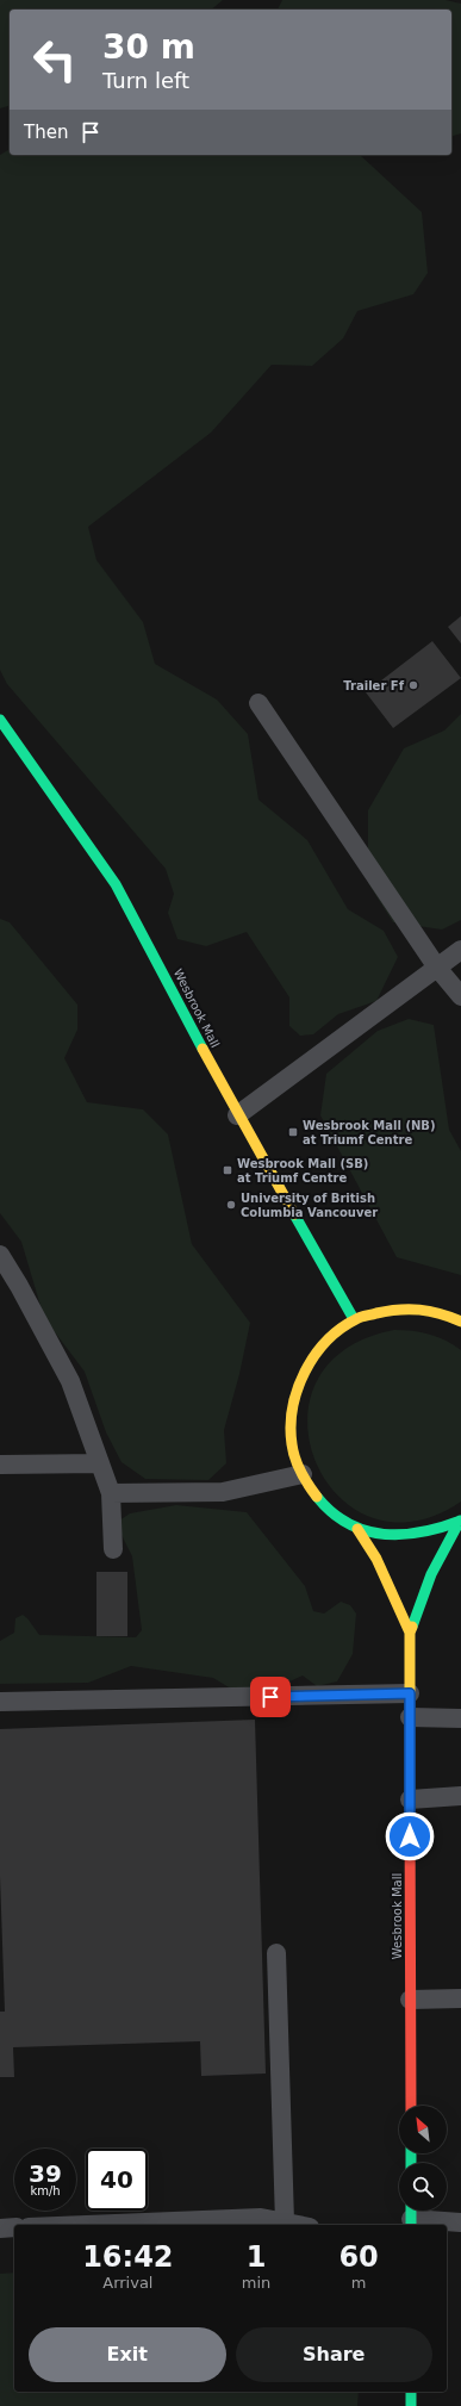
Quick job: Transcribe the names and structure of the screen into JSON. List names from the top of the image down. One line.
{"streets":{"street":["Wesbrook Mall"]},"places":{"other":["Trailer Ff","University of British Columbia Vancouver"],"transit":["Wesbrook Mall (NB) at Triumf Centre","Wesbrook Mall (SB) at Triumf Centre"]},"north":"top left","page":{"turn":["30 m","Turn left"],"then":"Then","speed":"39 km/h","limit":"40","eta":["16:42","Arrival","1","min","60","m"],"buttons":["Exit","Share"]}}
